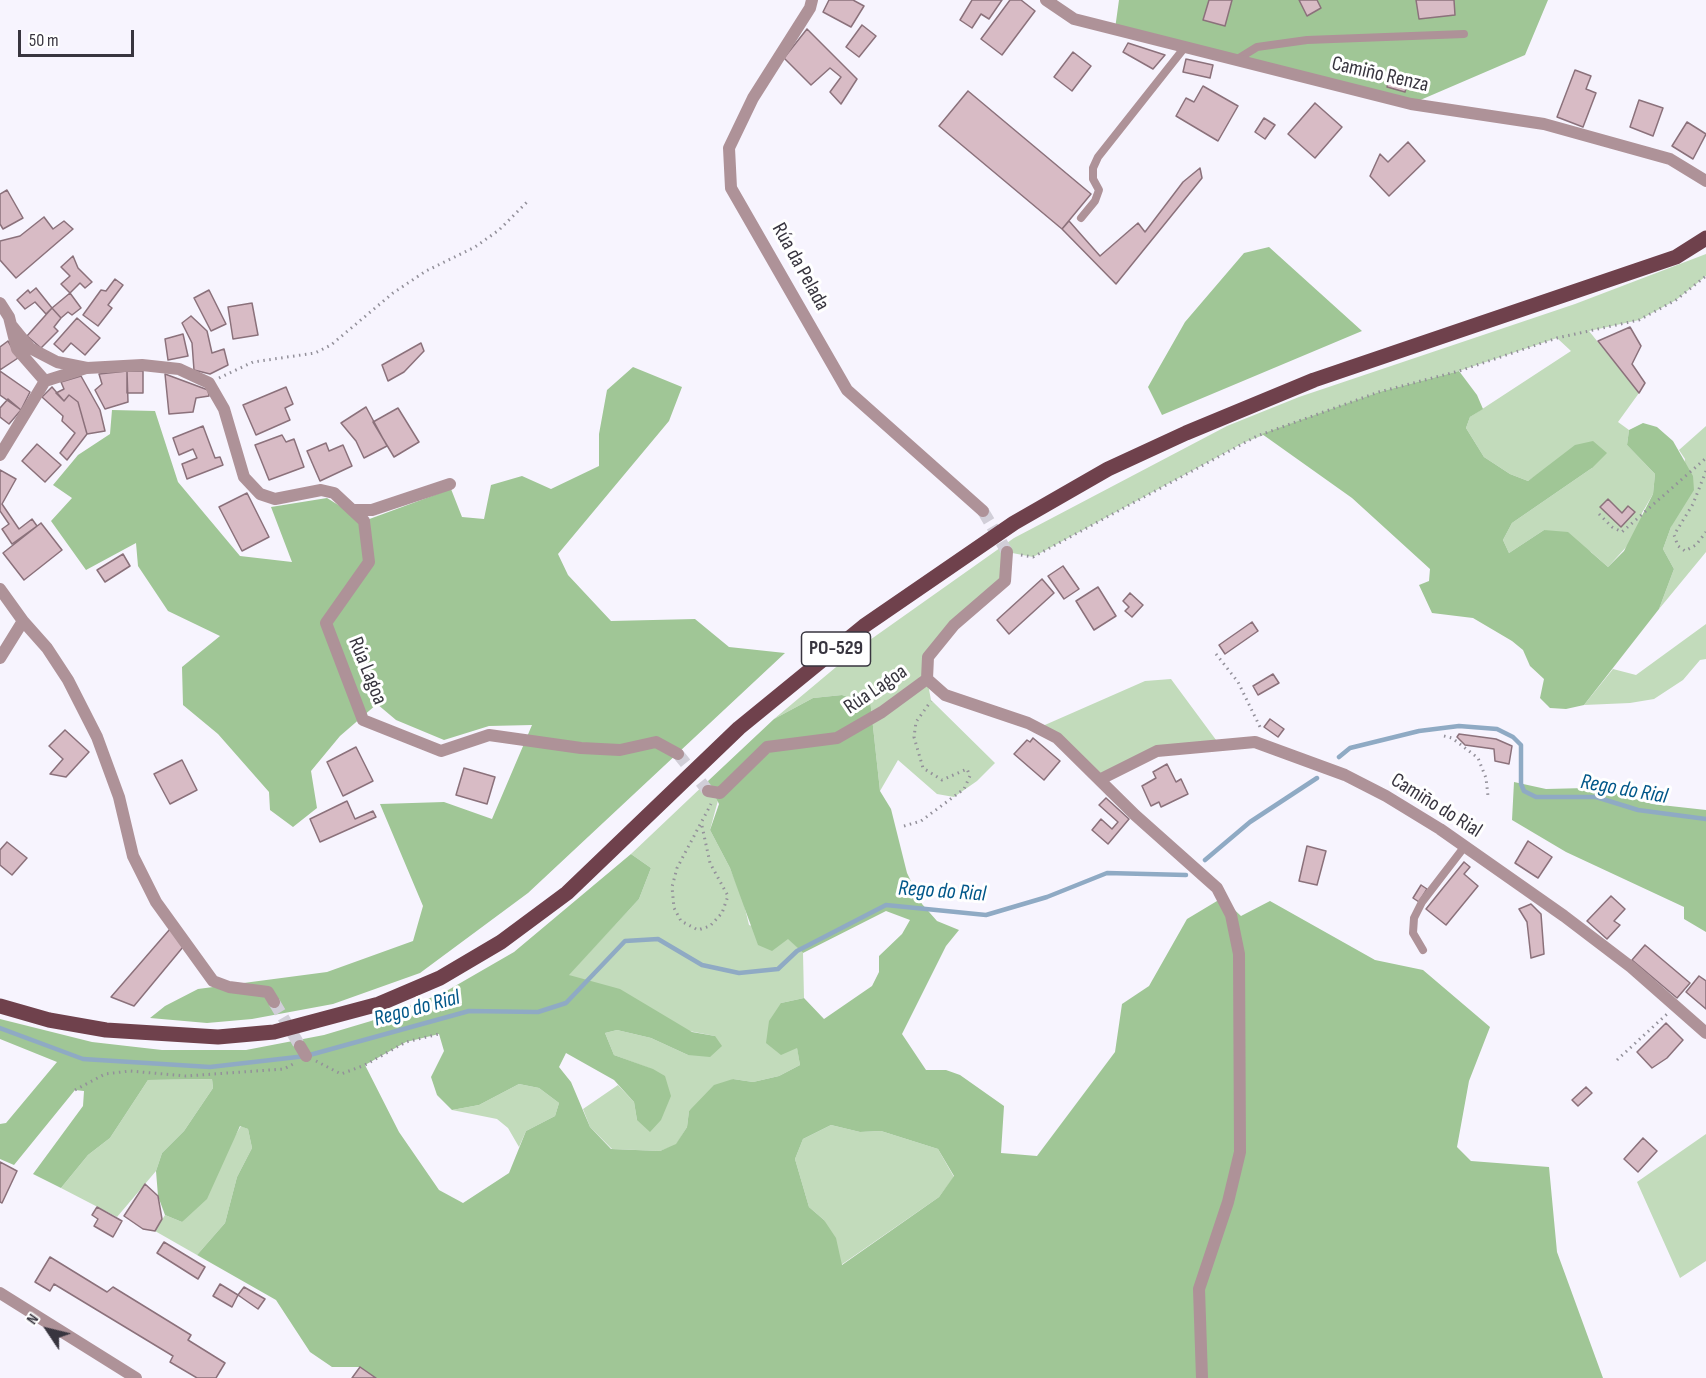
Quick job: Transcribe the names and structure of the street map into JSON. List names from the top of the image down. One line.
{"streets":{"main road":["PO-529"],"street":["Camiño Renza","Rúa da Pelada","Rúa Lagoa","Camiño do Rial"]},"water":["Rego do Rial"],"scale_bar":"50 m","north":"top left"}
